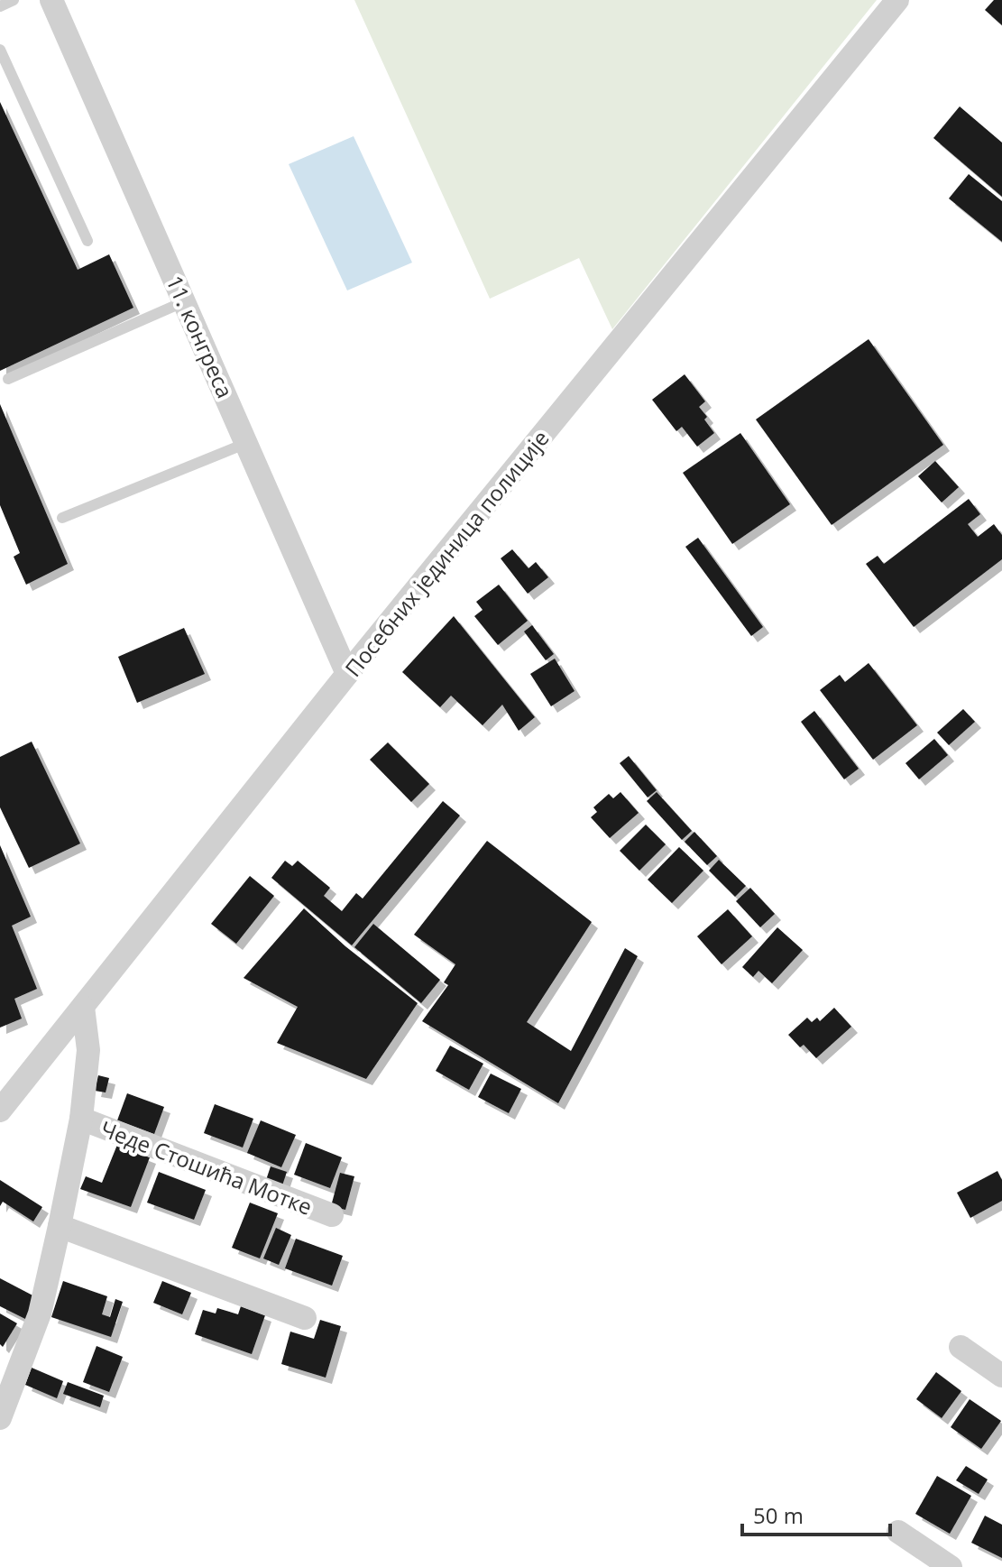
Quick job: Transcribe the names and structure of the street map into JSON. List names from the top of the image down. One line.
{"streets":{"street":["11. конгреса","Посебних јединица полиције","Чеде Стошића Мотке"]},"crossings":[["11. конгреса","Посебних јединица полиције"]],"scale_bar":"50 m"}
